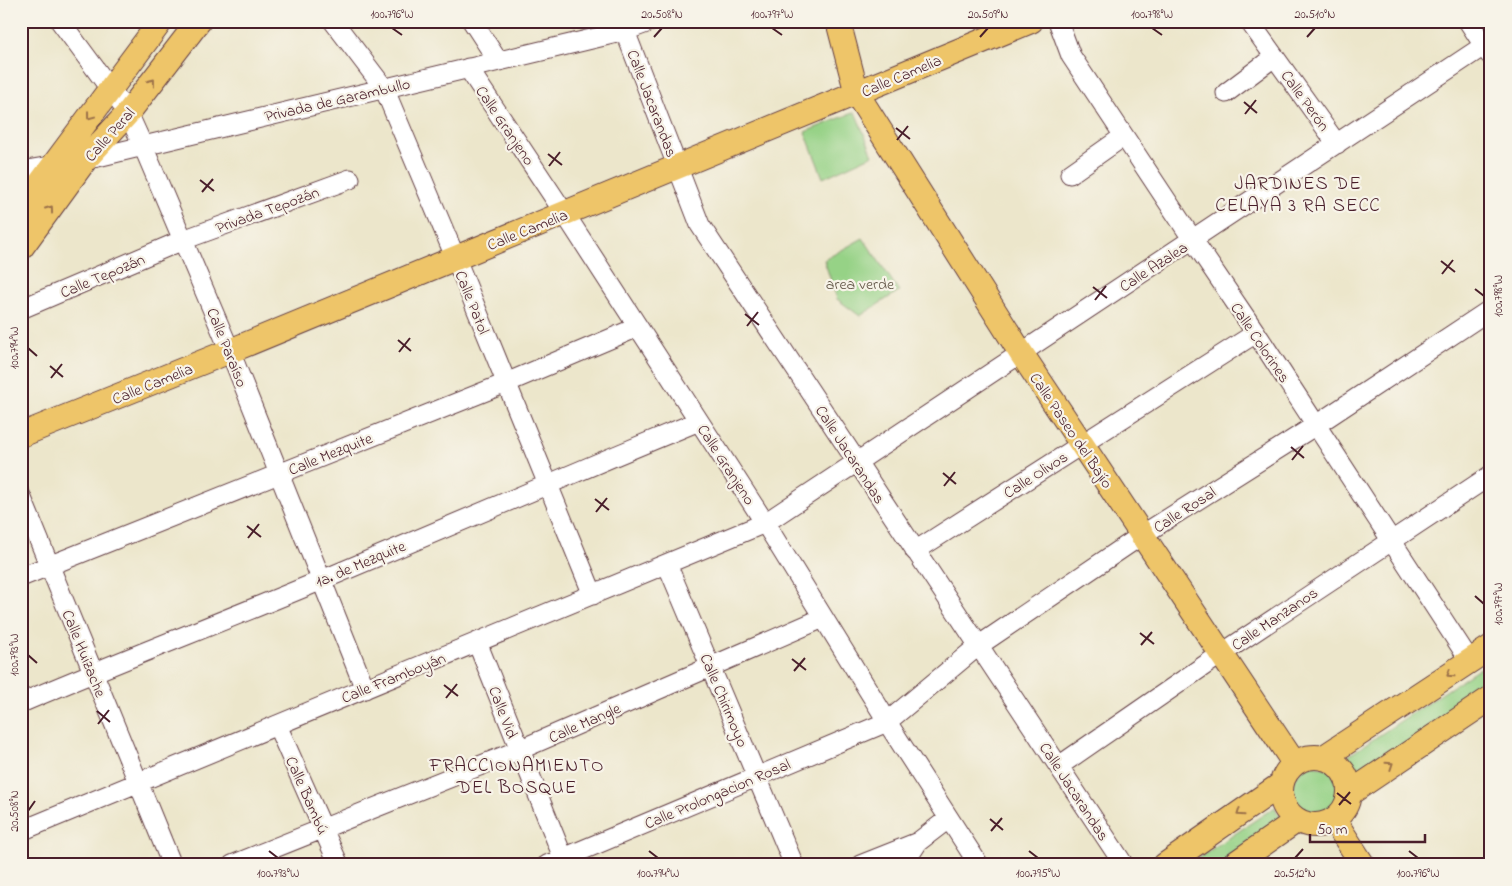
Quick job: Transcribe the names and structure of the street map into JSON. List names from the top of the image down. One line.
{"streets":{"main road":["Calle Camelia","Calle Peral","Calle Paseo del Bajío"],"street":["Privada de Garambullo","Calle Perón","Calle Jacarandas","Calle Granjeno","Privada Tepozán","Calle Azalea","Calle Tepozán","Calle Patol","Calle Colorines","Calle Paraíso","Calle Mezquite","Calle Olivos","Calle Rosal","1a. de Mezquite","Calle Manzanos","Calle Huizache","Calle Framboyán","Calle Chirimoyo","Calle Vid","Calle Mangle","Calle Prolongacion Rosal","Calle Bambú"]},"crossings":[["Calle Camelia","Calle Jacarandas"],["Calle Camelia","Calle Granjeno"],["Calle Camelia","Calle Patol"],["Calle Camelia","Calle Paraíso"],["Calle Camelia","Calle Paseo del Bajío"],["Privada de Garambullo","Calle Jacarandas"],["Privada de Garambullo","Calle Granjeno"],["Privada de Garambullo","Calle Peral"],["Privada de Garambullo","Calle Patol"],["Privada de Garambullo","Calle Paraíso"],["Calle Perón","Calle Azalea"],["Calle Jacarandas","Calle Azalea"],["Calle Jacarandas","Calle Olivos"],["Calle Jacarandas","Calle Rosal"],["Calle Jacarandas","Calle Manzanos"],["Calle Granjeno","Calle Azalea"],["Calle Granjeno","Calle Mezquite"],["Calle Granjeno","Calle Rosal"],["Calle Granjeno","1a. de Mezquite"],["Calle Granjeno","Calle Framboyán"],["Calle Granjeno","Calle Mangle"],["Calle Granjeno","Calle Prolongacion Rosal"],["Calle Peral","Calle Paraíso"],["Privada Tepozán","Calle Tepozán"],["Privada Tepozán","Calle Paraíso"],["Calle Azalea","Calle Colorines"],["Calle Azalea","Calle Paseo del Bajío"],["Calle Azalea","Calle Framboyán"],["Calle Tepozán","Calle Paraíso"],["Calle Patol","Calle Mezquite"],["Calle Patol","1a. de Mezquite"],["Calle Patol","Calle Framboyán"],["Calle Colorines","Calle Olivos"],["Calle Colorines","Calle Rosal"],["Calle Colorines","Calle Manzanos"],["Calle Paraíso","Calle Mezquite"],["Calle Paraíso","1a. de Mezquite"],["Calle Paraíso","Calle Framboyán"],["Calle Paseo del Bajío","Calle Olivos"],["Calle Paseo del Bajío","Calle Rosal"],["Calle Paseo del Bajío","Calle Manzanos"],["Calle Mezquite","Calle Huizache"],["Calle Rosal","Calle Prolongacion Rosal"],["1a. de Mezquite","Calle Huizache"],["Calle Huizache","Calle Framboyán"],["Calle Framboyán","Calle Chirimoyo"],["Calle Framboyán","Calle Vid"],["Calle Framboyán","Calle Bambú"],["Calle Chirimoyo","Calle Mangle"],["Calle Chirimoyo","Calle Prolongacion Rosal"],["Calle Vid","Calle Mangle"],["Calle Vid","Calle Prolongacion Rosal"],["Calle Mangle","Calle Bambú"]],"districts":["JARDINES DE CELAYA 3 RA SECC","FRACCIONAMIENTO DEL BOSQUE"],"parks":["area verde"],"scale_bar":"50 m","coordinates":["100.796°W","20.508°N","100.797°W","20.509°N","100.798°W","20.510°N","100.794°W","100.793°W","100.795°W","20.512°N"]}
